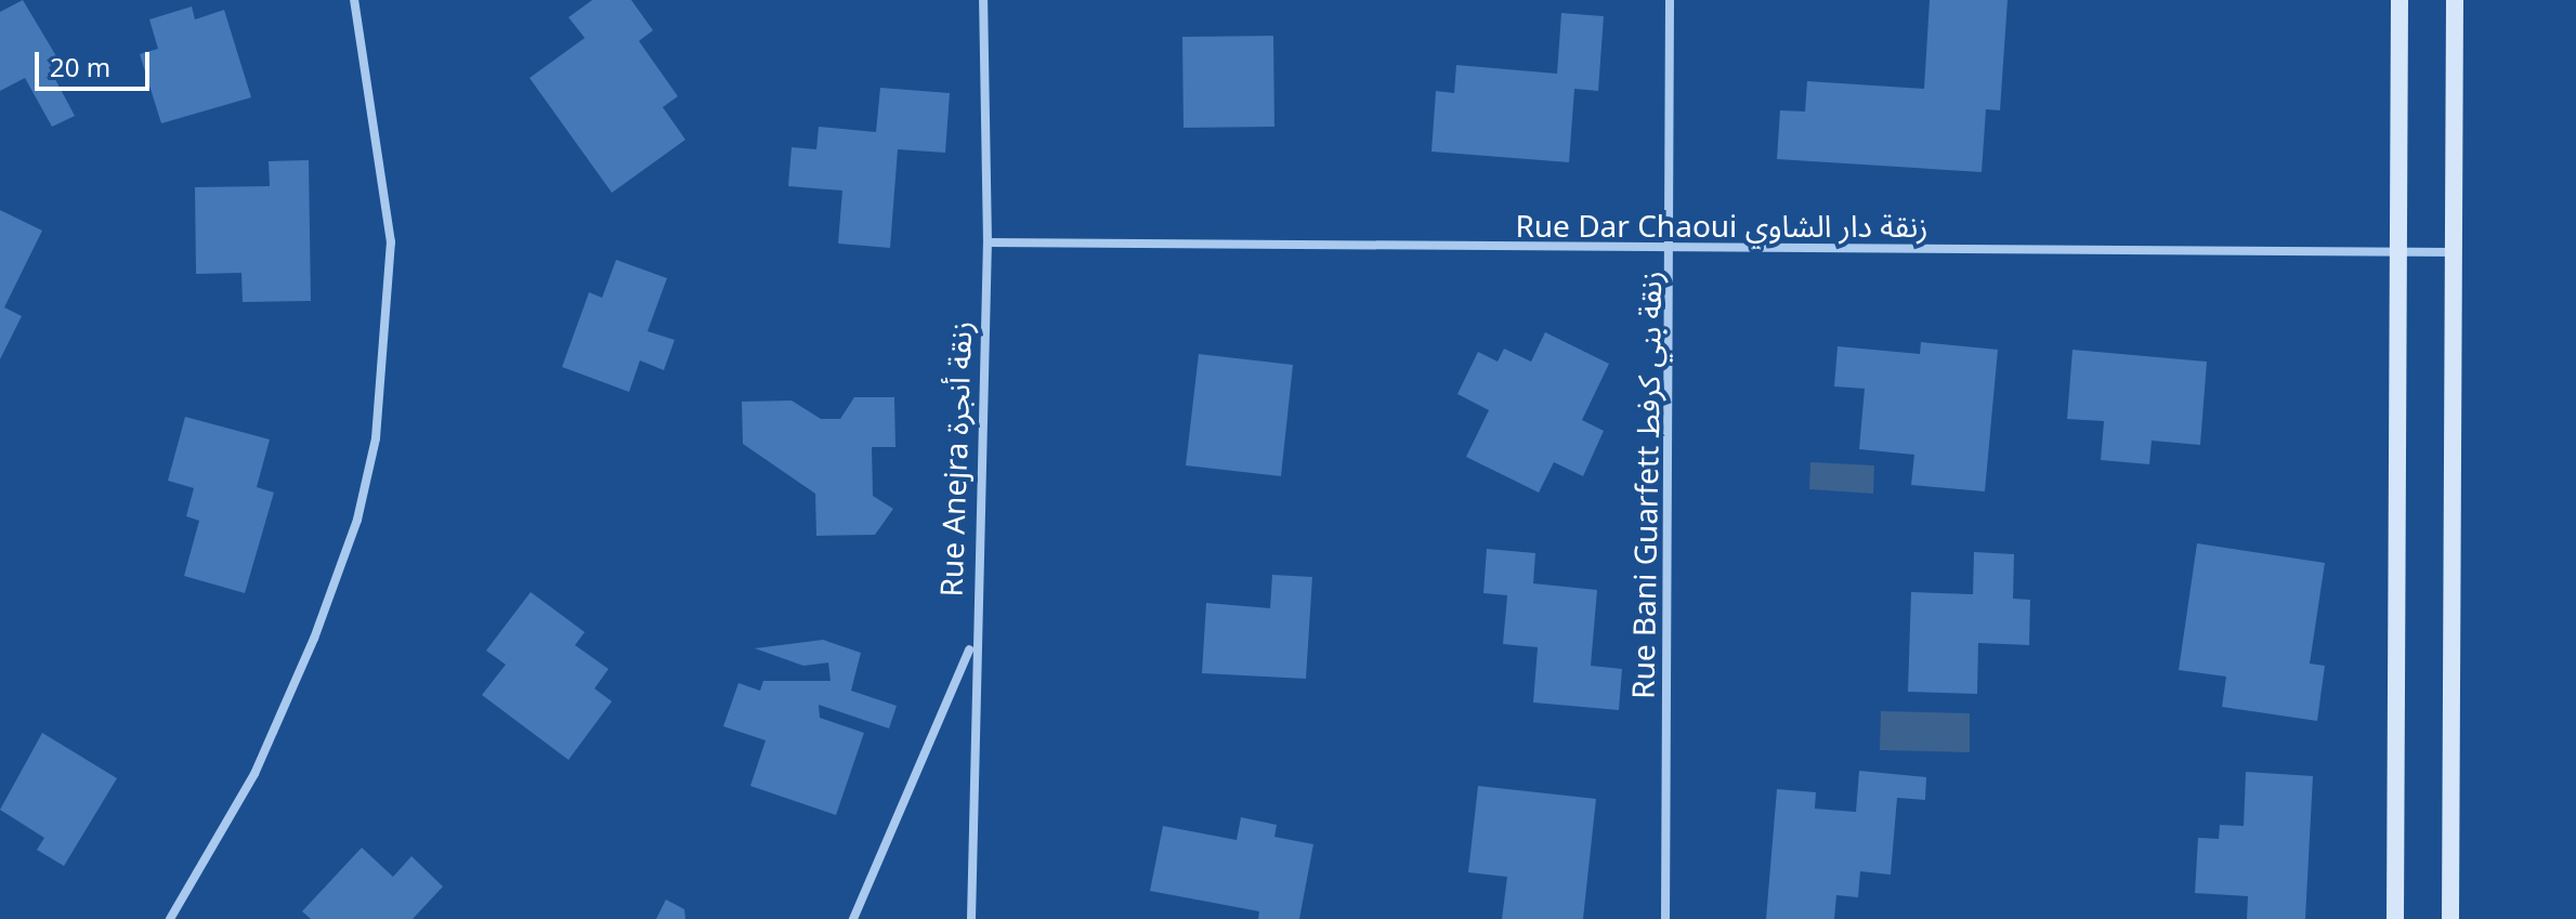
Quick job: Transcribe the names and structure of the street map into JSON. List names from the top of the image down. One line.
{"streets":{"street":["Rue Dar Chaoui زنقة دار الشاوي","Rue Anejra زنقة أنجرة","Rue Bani Guarfett زنقة بني كرفط"]},"crossings":[["Rue Dar Chaoui زنقة دار الشاوي","Rue Anejra زنقة أنجرة"],["Rue Dar Chaoui زنقة دار الشاوي","Rue Bani Guarfett زنقة بني كرفط"]],"scale_bar":"20 m"}
